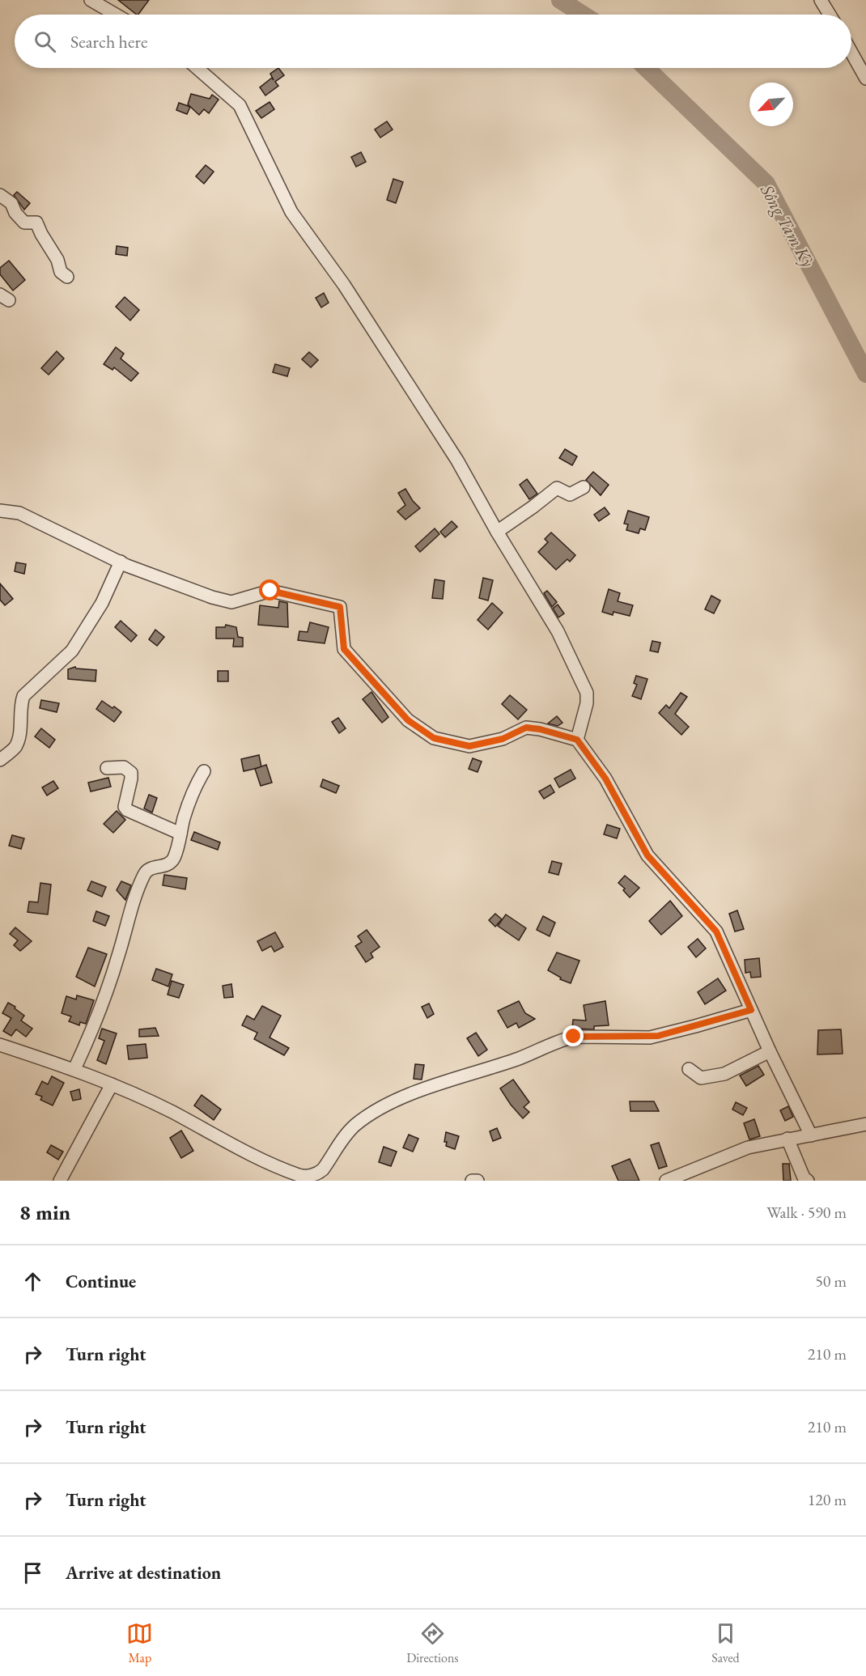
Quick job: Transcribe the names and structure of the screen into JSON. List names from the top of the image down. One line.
{"water":["Sông Tam Kỳ"],"north":"bottom left","page":{"search":"Search here","heading":["8 min","Walk · 590 m"],"list":[["Continue","50 m"],["Turn right","210 m"],["Turn right","210 m"],["Turn right","120 m"],"Arrive at destination"],"nav":["Map","Directions","Saved"]}}
